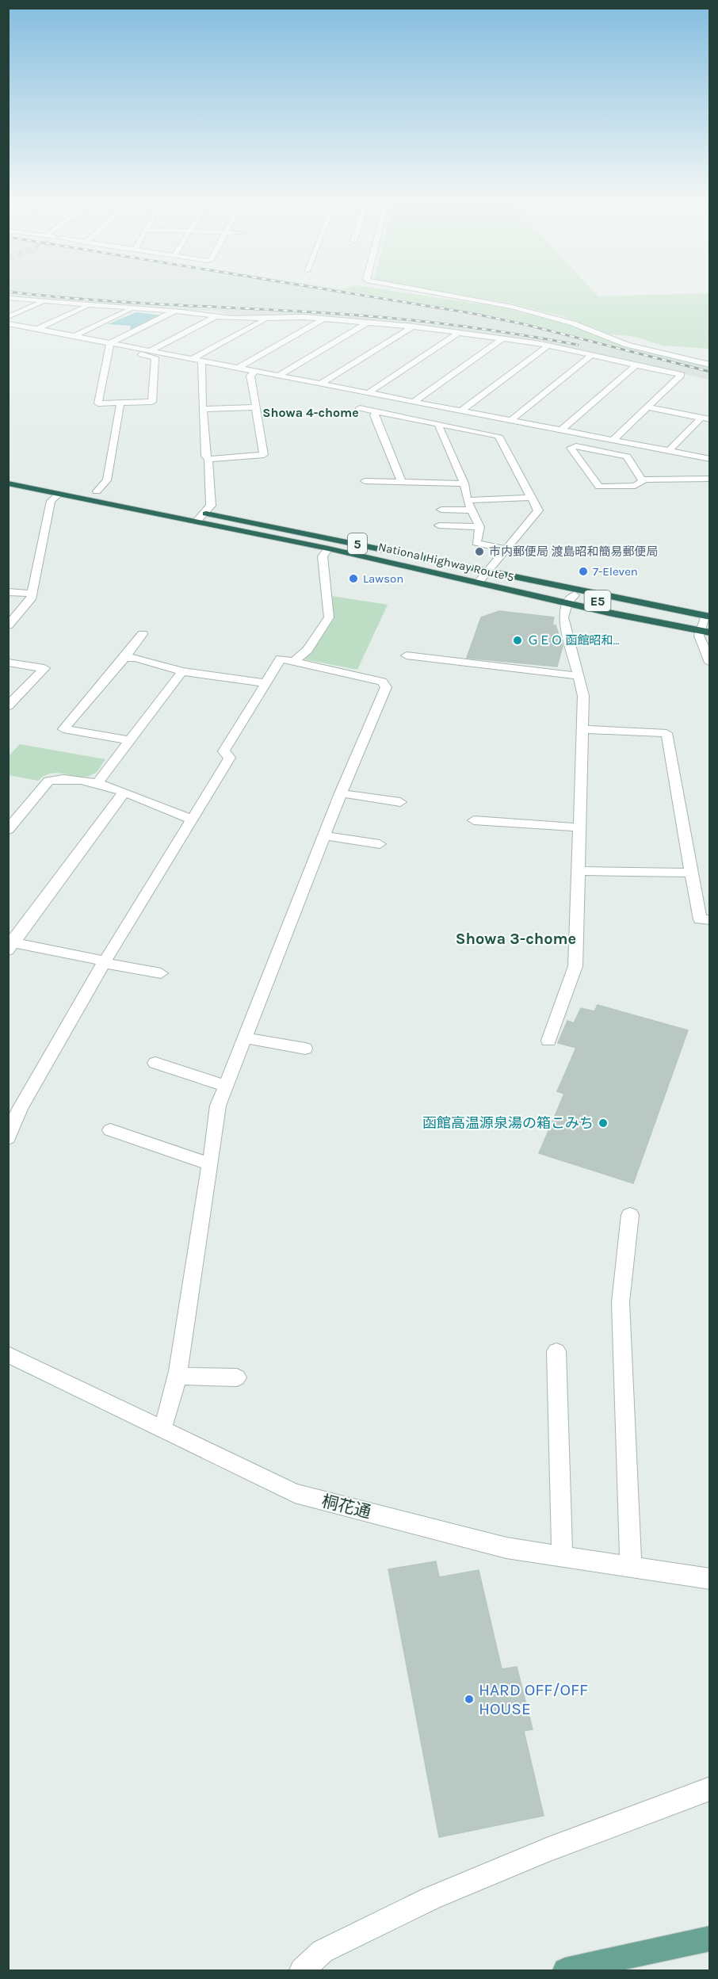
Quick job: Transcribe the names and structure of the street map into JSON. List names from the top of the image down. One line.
{"streets":{"highway":["5","National Highway Route 5","E5"],"street":["桐花通"]},"crossings":[["National Highway Route 5","E5"]],"districts":["Showa 4-chome","Showa 3-chome"],"places":["市内郵便局 渡島昭和簡易郵便局","7-Eleven","Lawson","ＧＥＯ 函館昭和…","函館高温源泉湯の箱こみち","HARD OFF/OFF HOUSE"]}
